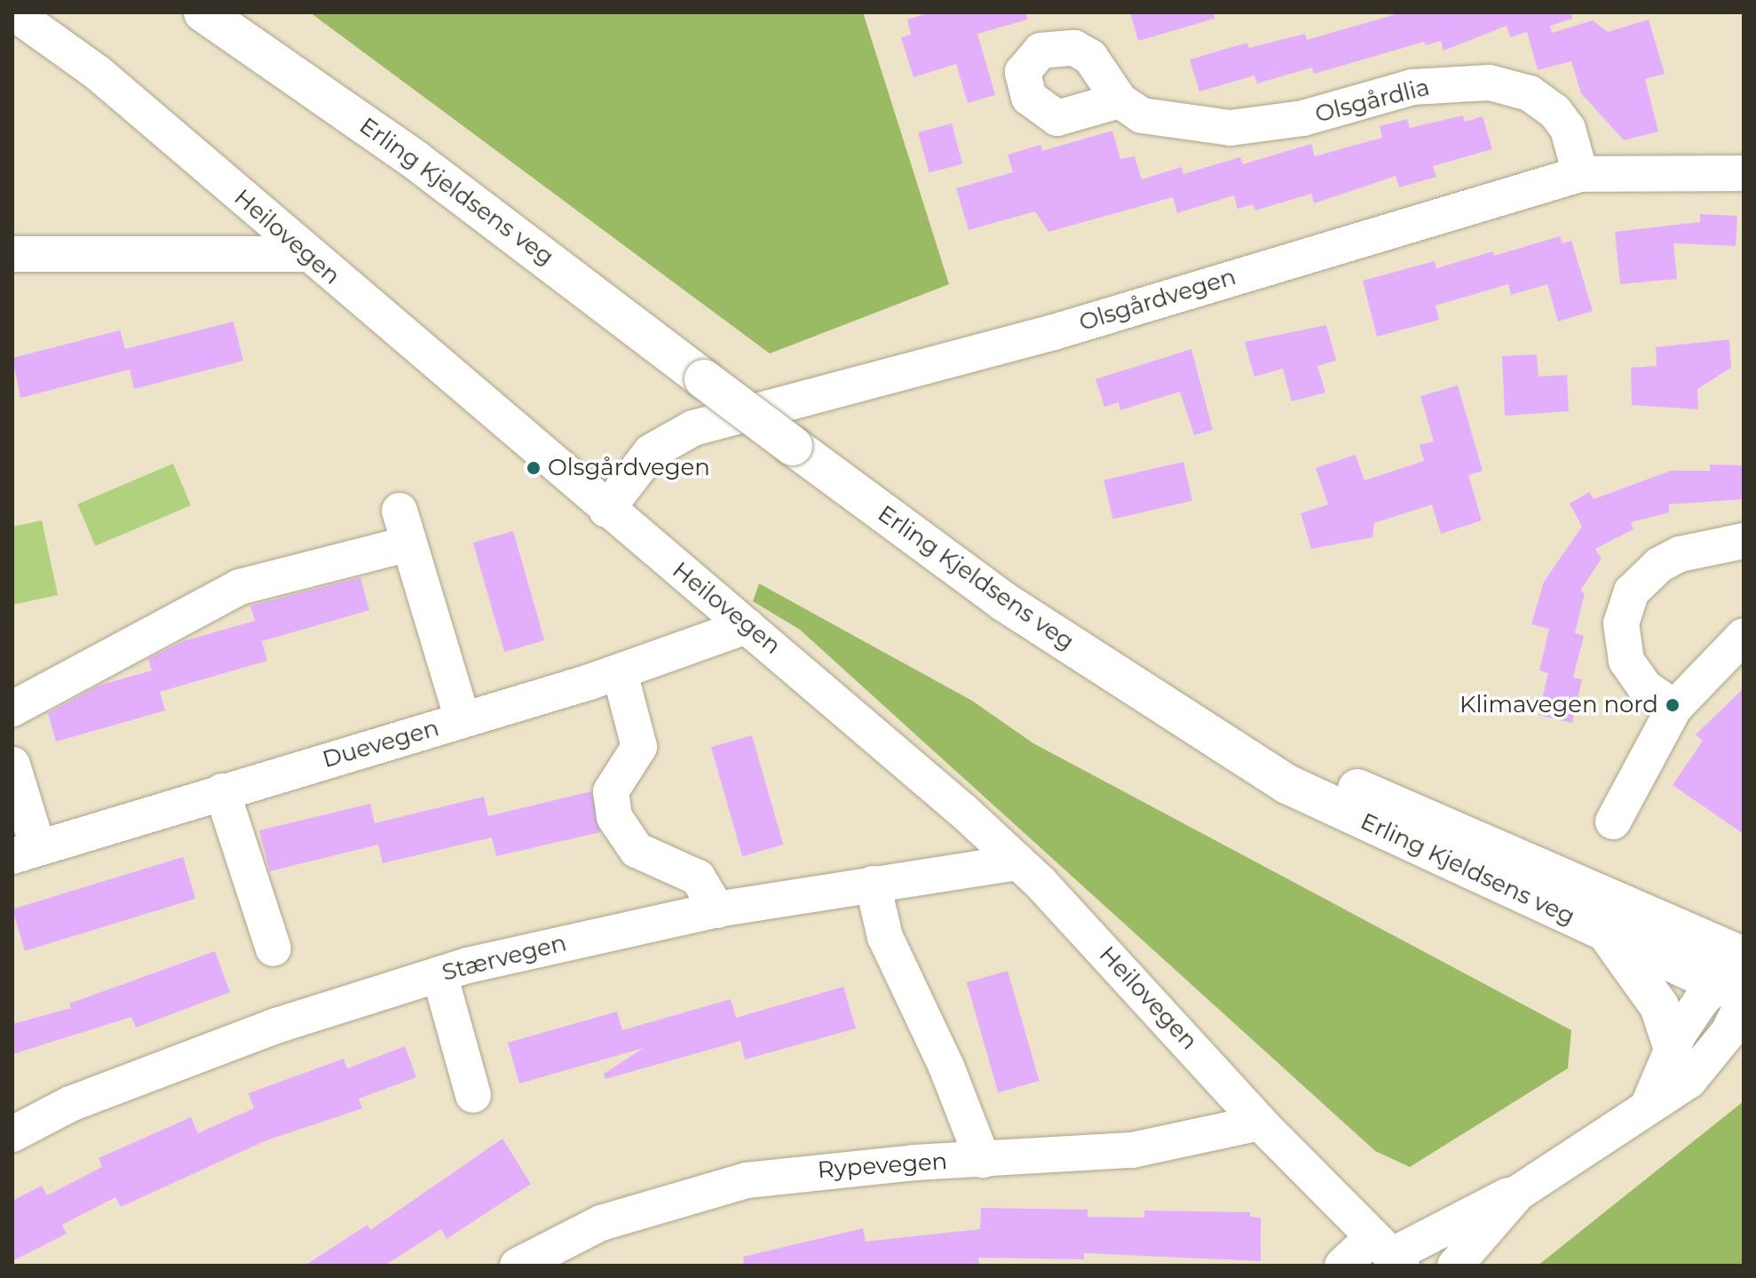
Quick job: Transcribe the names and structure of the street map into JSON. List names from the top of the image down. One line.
{"streets":{"highway":["Erling Kjeldsens veg"],"street":["Olsgårdlia","Heilovegen","Olsgårdvegen","Duevegen","Stærvegen","Rypevegen"]},"crossings":[["Olsgårdlia","Olsgårdvegen"],["Heilovegen","Olsgårdvegen"],["Heilovegen","Duevegen"],["Heilovegen","Stærvegen"],["Heilovegen","Rypevegen"]],"places":["Olsgårdvegen","Klimavegen nord"]}
